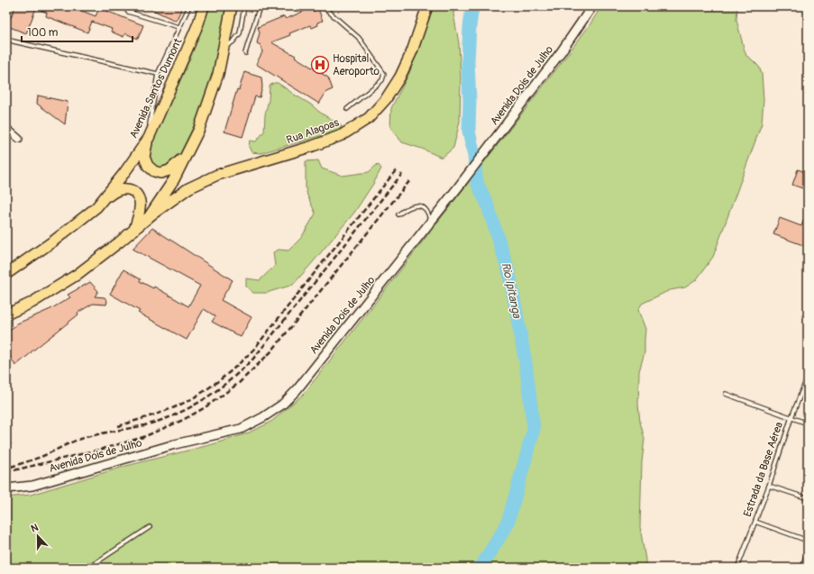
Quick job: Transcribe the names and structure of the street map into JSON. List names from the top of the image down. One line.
{"streets":{"main road":["Avenida Santos Dumont","Rua Alagoas"],"street":["Avenida Dois de Julho"],"lane":["Estrada da Base Aérea"]},"water":["Rio Ipitanga"],"places":{"hospital":["Hospital Aeroporto"]},"scale_bar":"100 m","north":"top"}
